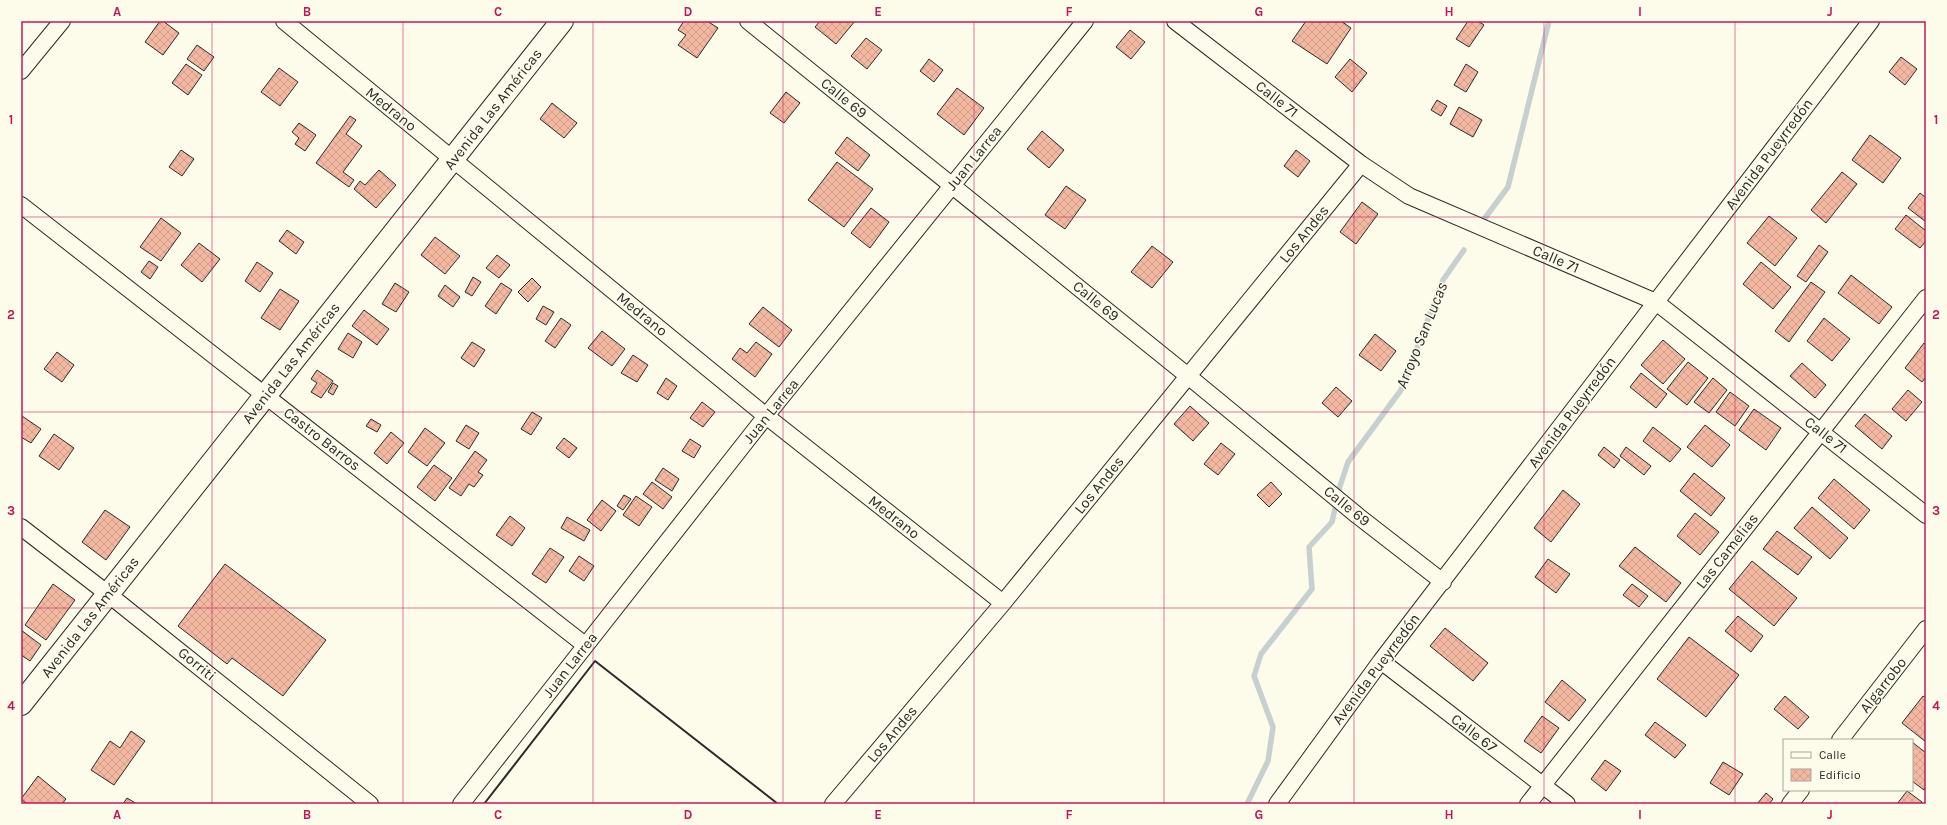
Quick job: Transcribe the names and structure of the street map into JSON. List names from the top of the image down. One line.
{"streets":{"main road":["Avenida Las Américas"],"street":["Calle 69","Calle 71","Medrano","Avenida Pueyrredón","Juan Larrea","Los Andes","Castro Barros","Las Camelias","Gorriti","Algarrobo","Calle 67"]},"crossings":[["Calle 69","Avenida Pueyrredón"],["Calle 69","Juan Larrea"],["Calle 69","Los Andes"],["Calle 71","Avenida Pueyrredón"],["Calle 71","Los Andes"],["Calle 71","Las Camelias"],["Medrano","Avenida Las Américas"],["Medrano","Juan Larrea"],["Medrano","Los Andes"],["Avenida Las Américas","Castro Barros"],["Avenida Las Américas","Gorriti"],["Avenida Pueyrredón","Calle 67"],["Juan Larrea","Castro Barros"],["Las Camelias","Calle 67"]],"water":["Arroyo San Lucas"],"legend":["Calle","Edificio"],"grid":{"columns":["A","B","C","D","E","F","G","H","I","J"],"rows":["1","2","3","4"]}}
